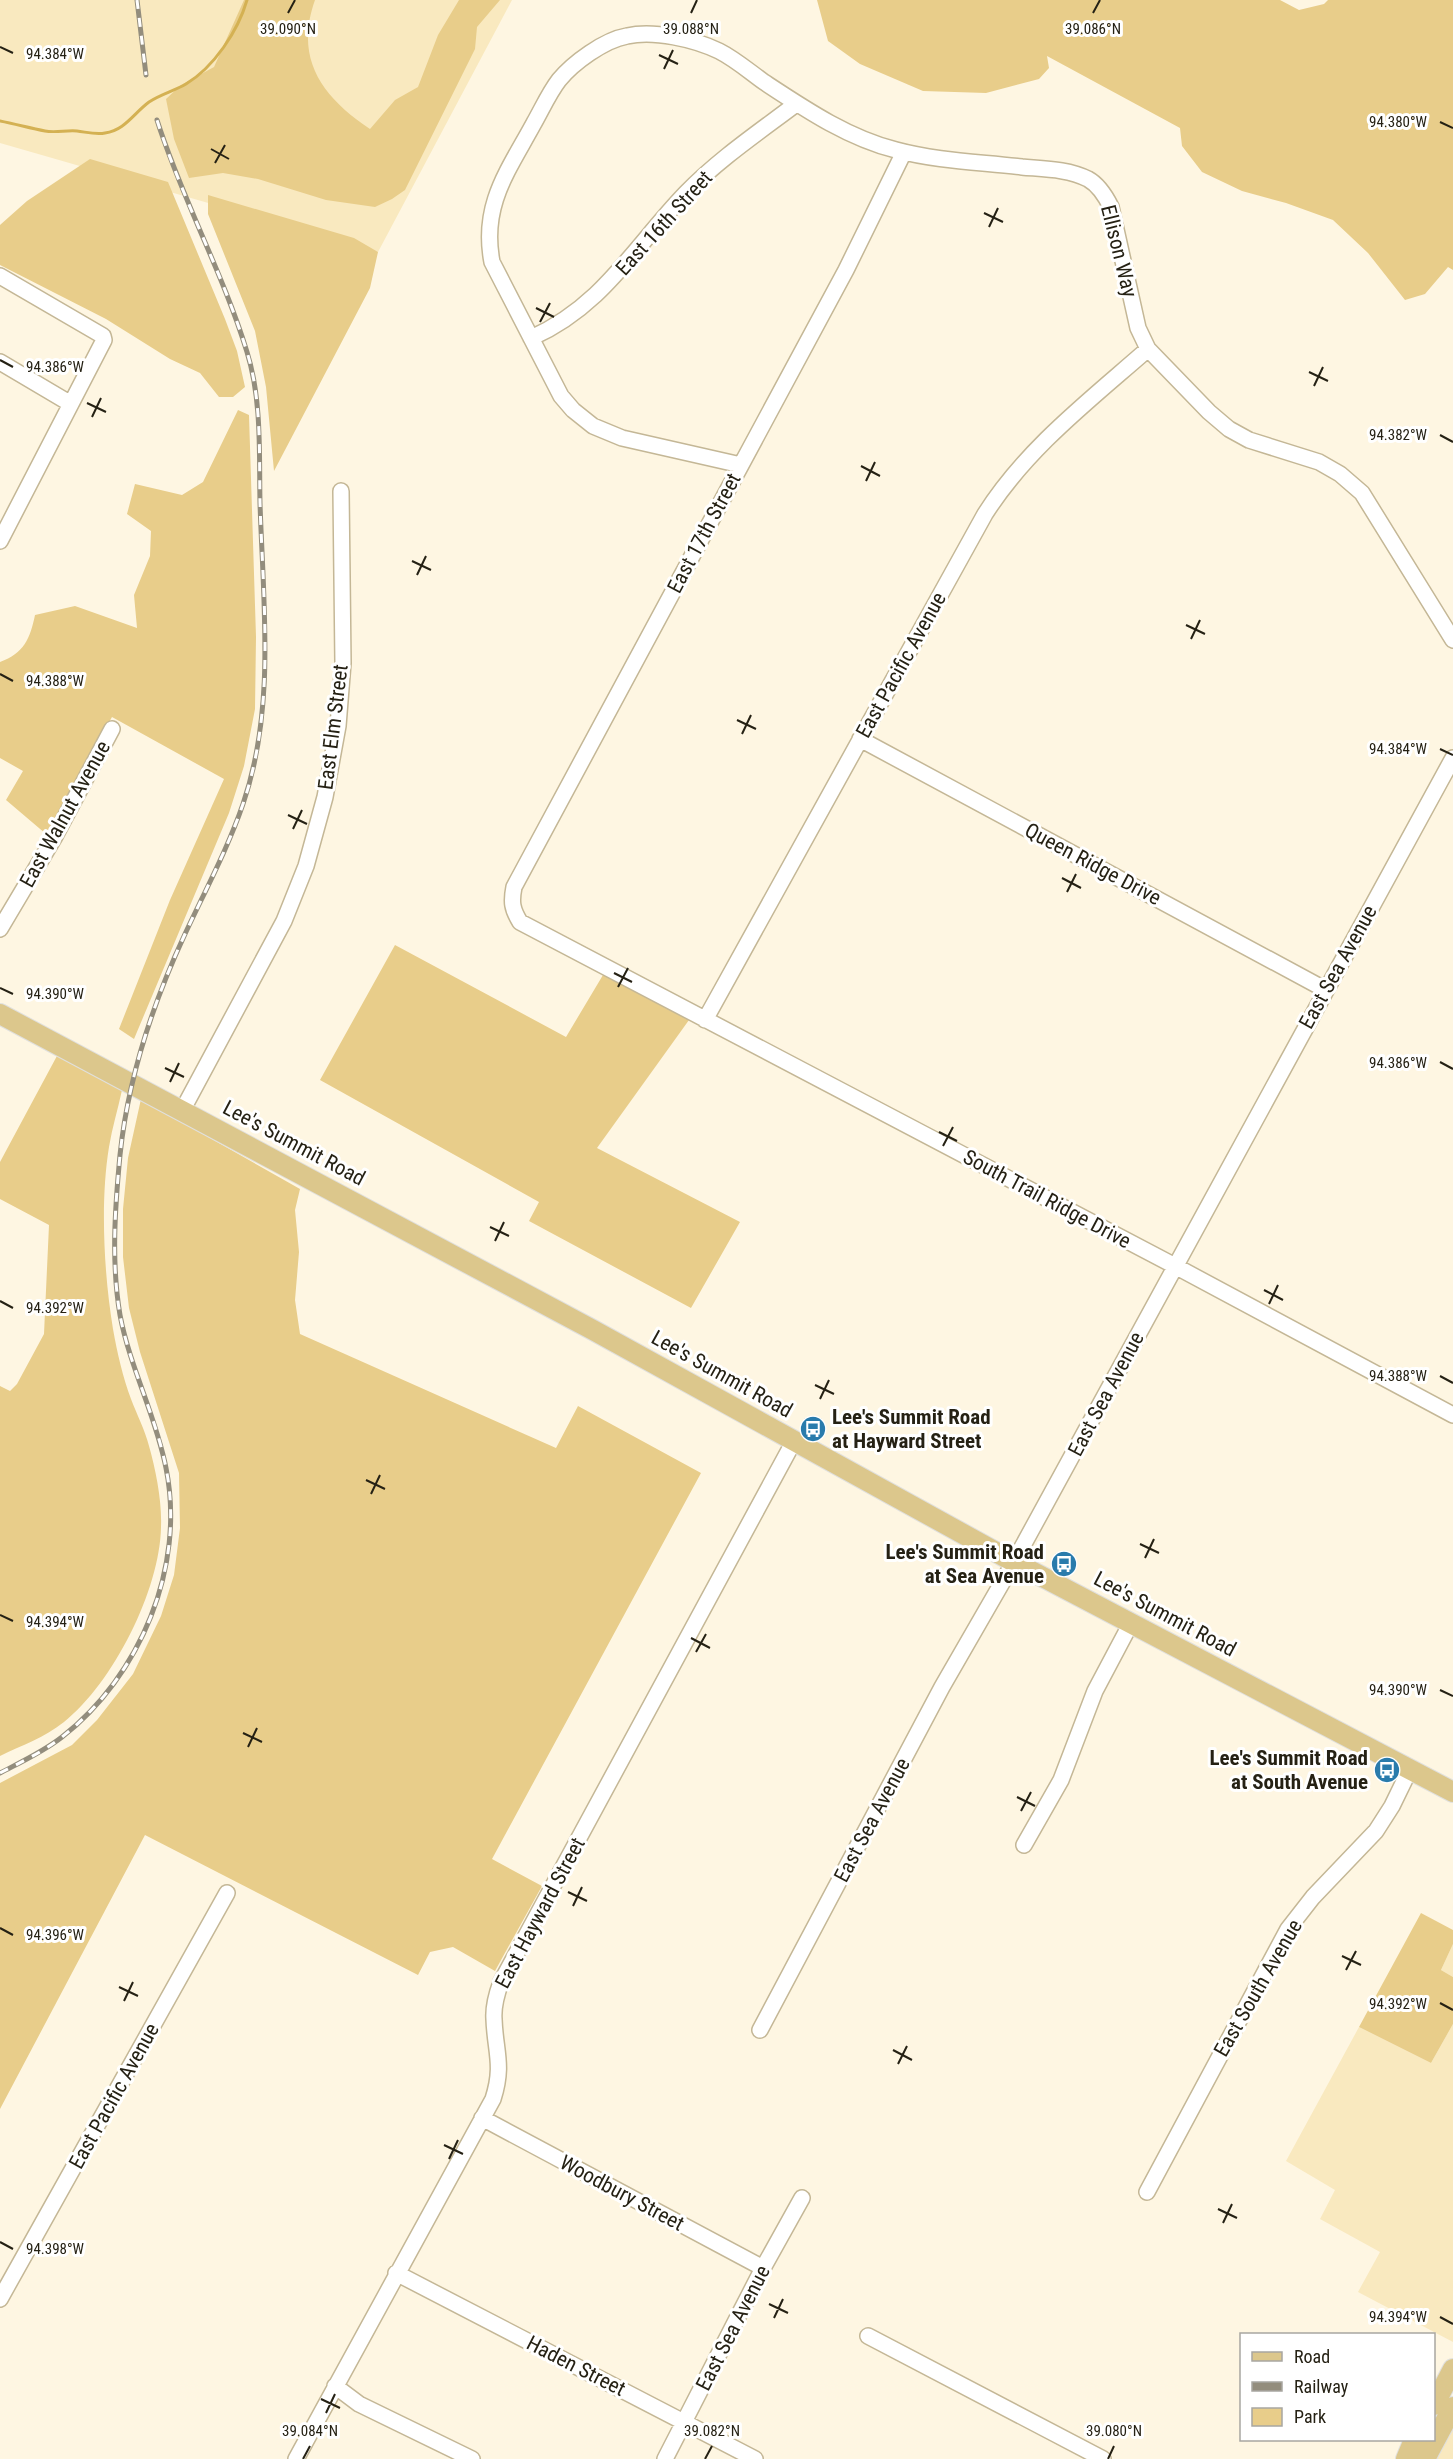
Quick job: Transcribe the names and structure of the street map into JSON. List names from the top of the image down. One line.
{"streets":{"main road":["Lee's Summit Road"],"street":["East 16th Street","Ellison Way","East 17th Street","East Pacific Avenue","East Elm Street","East Walnut Avenue","Queen Ridge Drive","East Sea Avenue","South Trail Ridge Drive","East Hayward Street","East South Avenue","Woodbury Street","Haden Street"]},"crossings":[["East 16th Street","Ellison Way"],["Ellison Way","East 17th Street"],["Ellison Way","East Pacific Avenue"],["East 17th Street","South Trail Ridge Drive"],["East Pacific Avenue","Queen Ridge Drive"],["East Pacific Avenue","South Trail Ridge Drive"],["East Elm Street","Lee's Summit Road"],["Queen Ridge Drive","East Sea Avenue"],["East Sea Avenue","Lee's Summit Road"],["East Sea Avenue","South Trail Ridge Drive"],["East Sea Avenue","Woodbury Street"],["East Sea Avenue","Haden Street"],["Lee's Summit Road","East Hayward Street"],["Lee's Summit Road","East South Avenue"],["East Hayward Street","Woodbury Street"],["East Hayward Street","Haden Street"]],"places":{"bus stop":["Lee's Summit Road at Hayward Street","Lee's Summit Road at Sea Avenue","Lee's Summit Road at South Avenue"]},"legend":["Road","Railway","Park"],"coordinates":["39.090°N","39.088°N","39.086°N","94.384°W","94.380°W","94.386°W","94.382°W","94.388°W","94.390°W","94.392°W","94.394°W","94.396°W","94.398°W","39.084°N","39.082°N","39.080°N"]}
